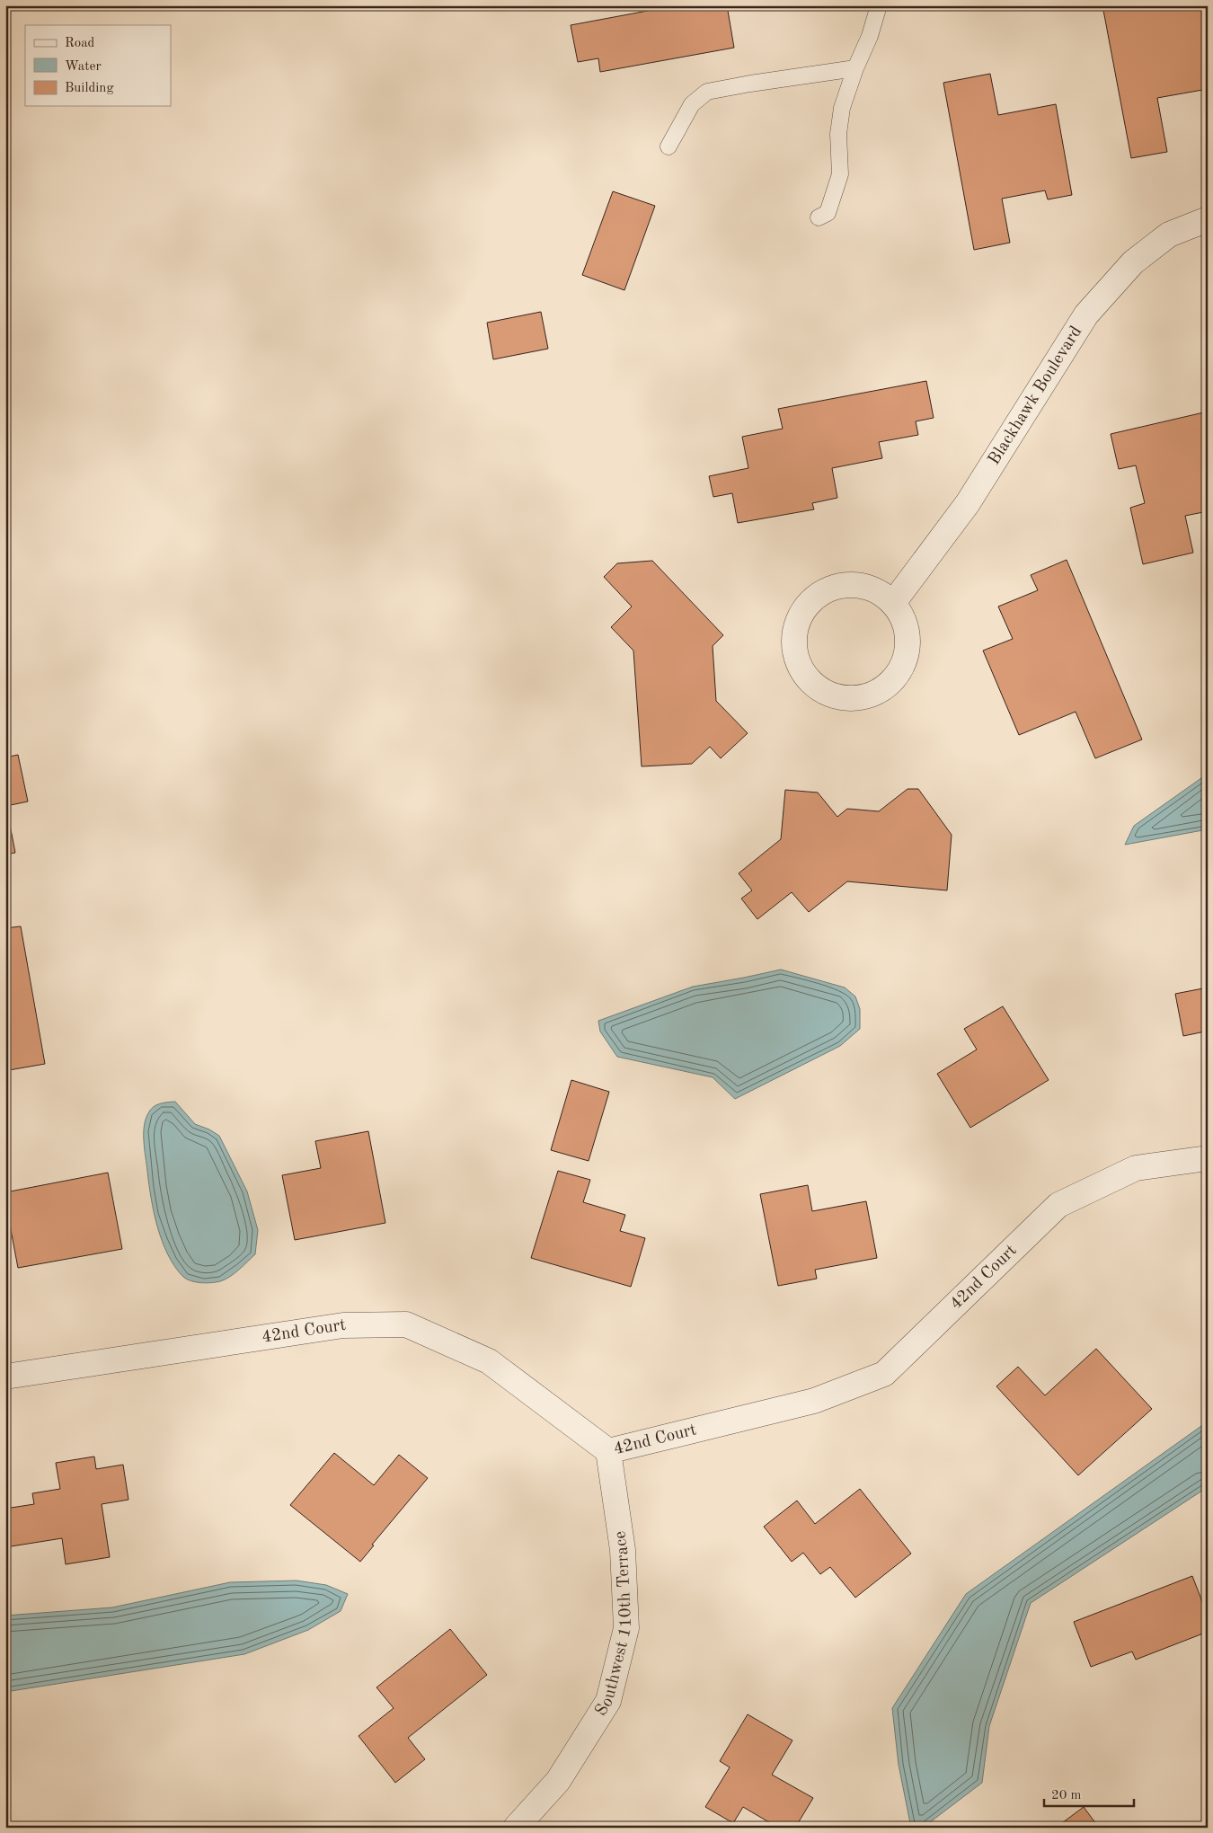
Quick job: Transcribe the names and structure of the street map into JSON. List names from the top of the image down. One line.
{"streets":{"street":["Blackhawk Boulevard","42nd Court","Southwest 110th Terrace"]},"crossings":[["42nd Court","Southwest 110th Terrace"]],"legend":["Road","Water","Building"],"scale_bar":"20 m"}
